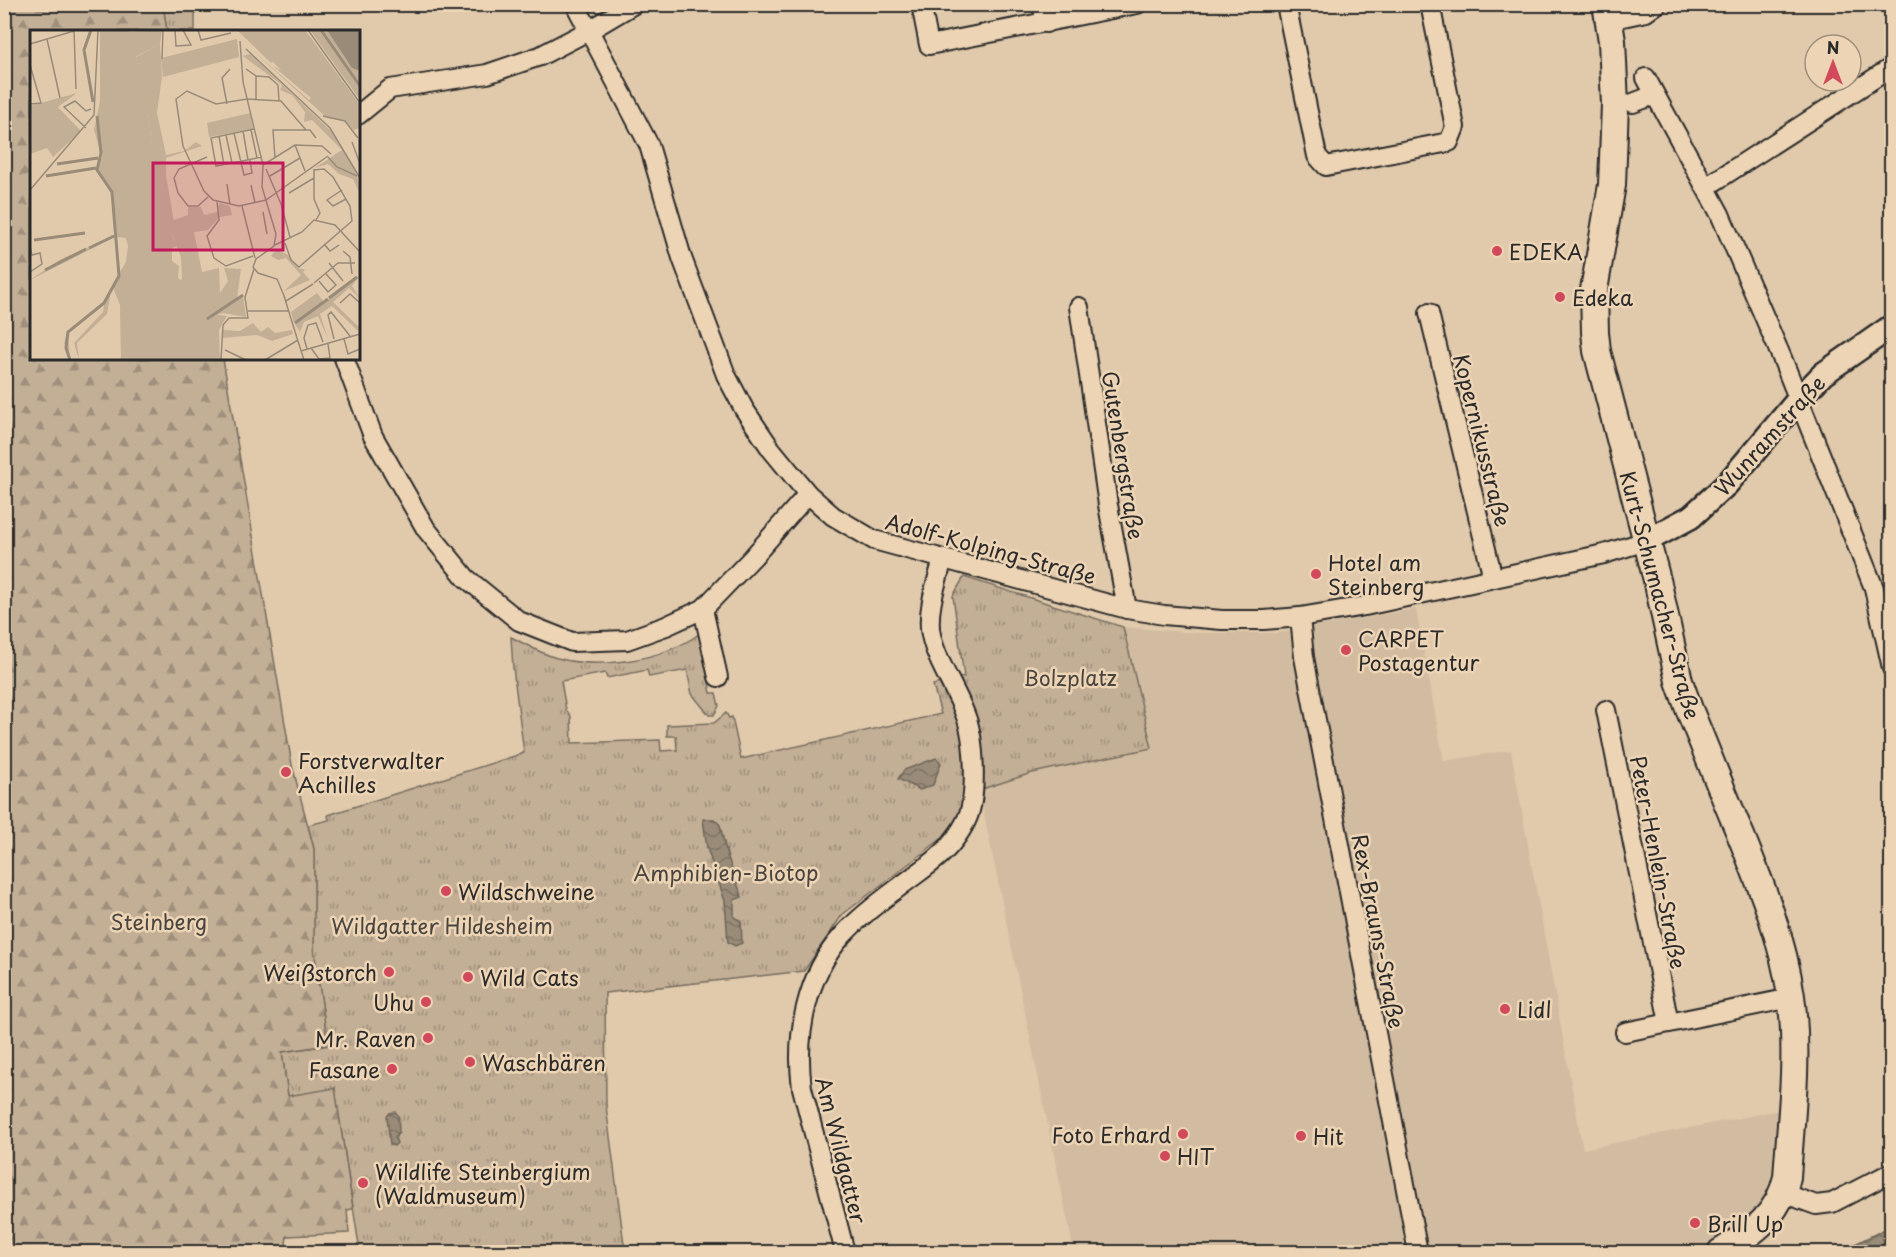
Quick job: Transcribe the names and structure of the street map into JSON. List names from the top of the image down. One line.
{"streets":{"main road":["Kurt-Schumacher-Straße"],"street":["Wunramstraße","Kopernikusstraße","Gutenbergstraße","Adolf-Kolping-Straße","Peter-Henlein-Straße","Rex-Brauns-Straße","Am Wildgatter"]},"crossings":[["Wunramstraße","Adolf-Kolping-Straße"],["Wunramstraße","Kurt-Schumacher-Straße"],["Kopernikusstraße","Adolf-Kolping-Straße"],["Gutenbergstraße","Adolf-Kolping-Straße"],["Adolf-Kolping-Straße","Kurt-Schumacher-Straße"],["Adolf-Kolping-Straße","Rex-Brauns-Straße"],["Adolf-Kolping-Straße","Am Wildgatter"]],"parks":["Bolzplatz","Amphibien-Biotop","Steinberg","Wildgatter Hildesheim"],"places":["EDEKA","Edeka","Hotel am Steinberg","CARPET Postagentur","Forstverwalter Achilles","Wildschweine","Weißstorch","Wild Cats","Uhu","Lidl","Mr. Raven","Waschbären","Fasane","Foto Erhard","Hit","HIT","Wildlife Steinbergium (Waldmuseum)","Brill Up"],"north":"top"}
